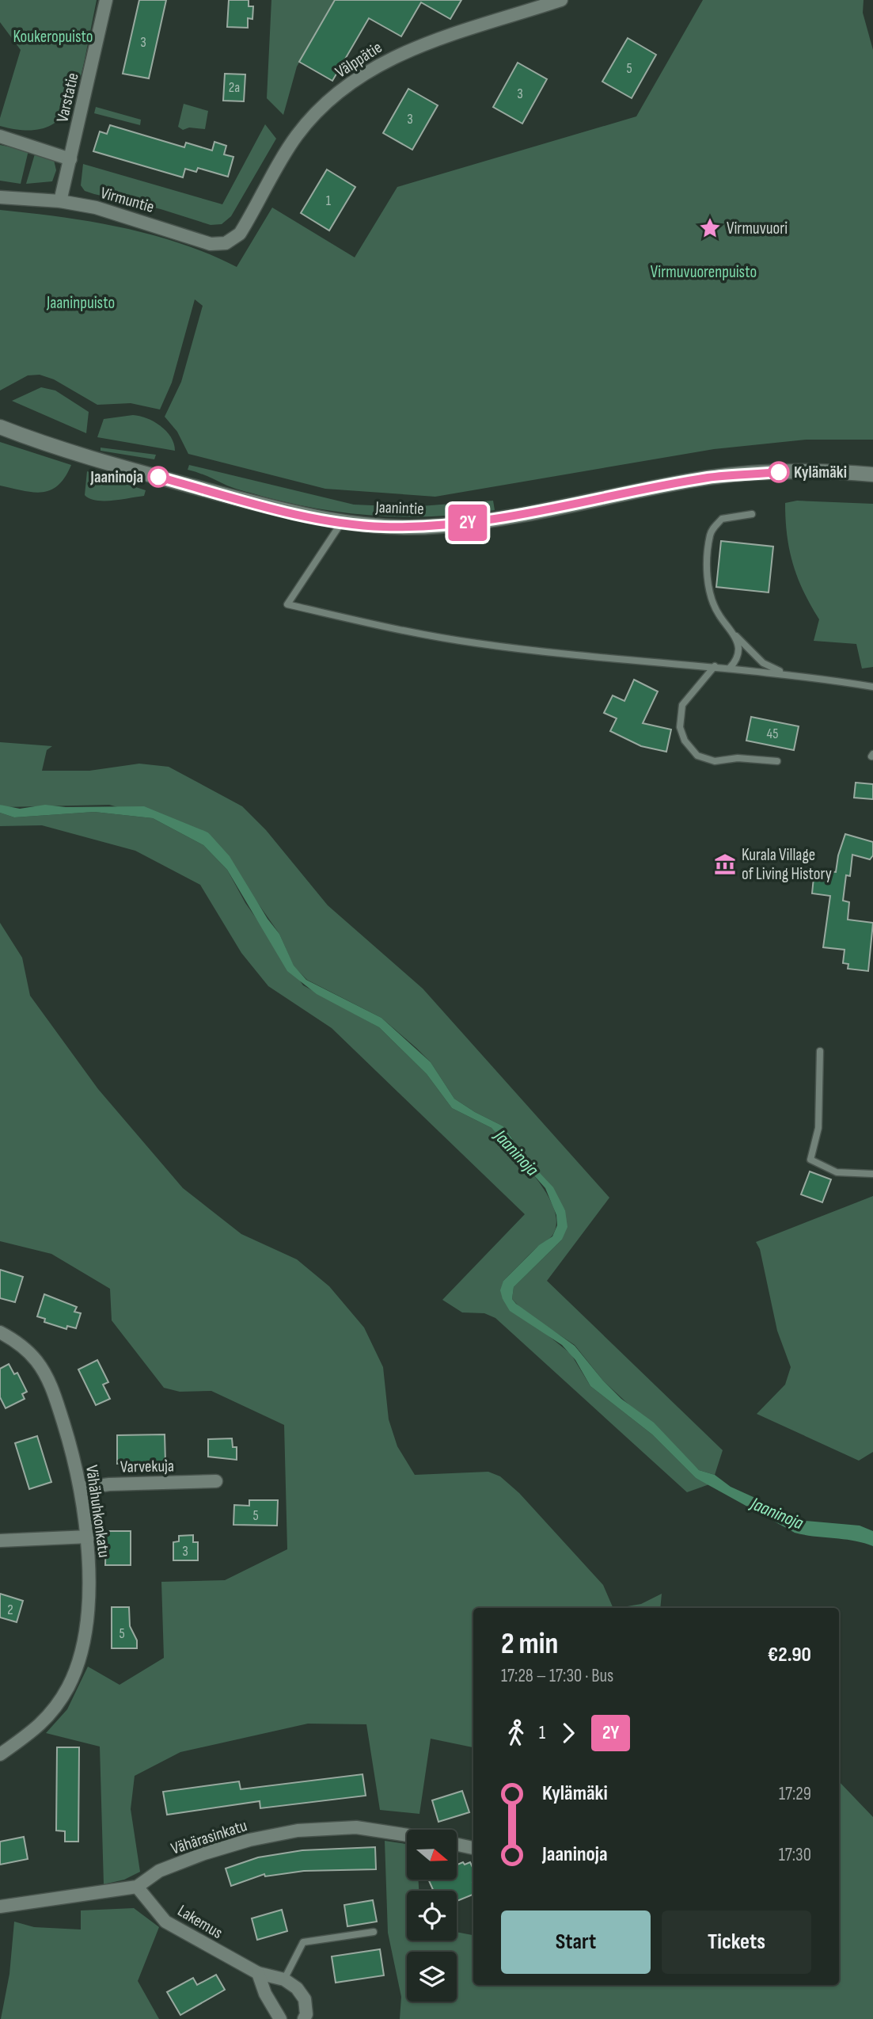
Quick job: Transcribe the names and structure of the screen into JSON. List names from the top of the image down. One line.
{"streets":{"main road":["Jaanintie"],"street":["Välppätie","Varstatie","Virmuntie","Varvekuja","Vähähuhkonkatu","Vähärasinkatu","Lakemus"]},"crossings":[["Välppätie","Virmuntie"],["Varstatie","Virmuntie"],["Varvekuja","Vähähuhkonkatu"],["Vähärasinkatu","Lakemus"]],"water":["Jaaninoja"],"parks":["Koukeropuisto","Virmuvuorenpuisto","Jaaninpuisto"],"places":{"place":["Virmuvuori"],"other":["Kylämäki","Jaaninoja"],"museum":["Kurala Village of Living History"]},"lines":["bus line 2Y"],"house_numbers":["3","5","2a","3","3","1","45","5","3","2","5"],"north":"right","page":{"on_map":"2Y","heading":["2 min","17:28 – 17:30 · Bus","€2.90"],"legs":["1","2Y"],"list":[{"name":"Kylämäki","value":"17:29"},{"name":"Jaaninoja","value":"17:30"}],"buttons":["Start","Tickets"]}}
